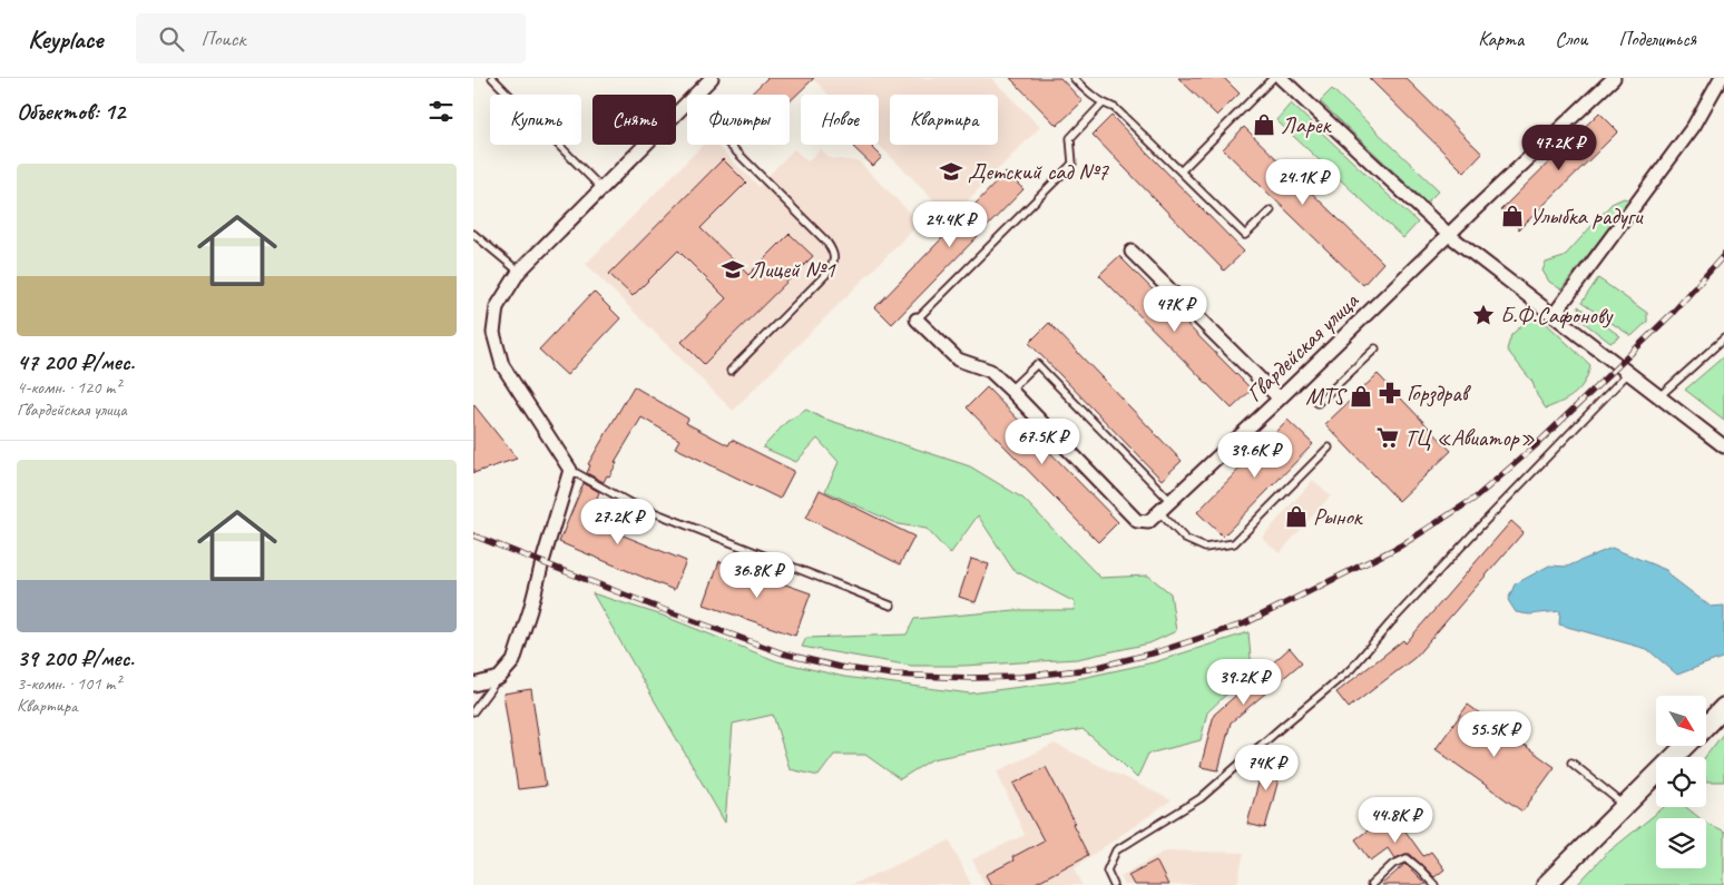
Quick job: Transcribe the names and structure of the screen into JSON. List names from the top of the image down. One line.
{"streets":{"street":["Гвардейская улица"]},"places":{"shop":["Ларек","Улыбка радуги","MTS","Рынок"],"school or university":["Детский сад №7","Лицей №1"],"place":["Б.Ф.Сафонову"],"pharmacy":["Горздрав"],"supermarket":["ТЦ «Авиатор»"]},"north":"bottom right","page":{"header":"Keyplace","search":"Поиск","nav":["Карта","Слои","Поделиться"],"heading":"Объектов: 12","chip":["Купить","Снять","Фильтры","Новое","Квартира"],"price":["47.2K ₽","24.1K ₽","24.4K ₽","47K ₽","67.5K ₽","39.6K ₽","27.2K ₽","36.8K ₽","39.2K ₽","55.5K ₽","74K ₽","44.8K ₽"],"list":[{"name":"47 200 ₽/мес.","note":"4-комн. · 120 m² · Гвардейская улица"},{"name":"39 200 ₽/мес.","note":"3-комн. · 101 m² · Квартира"}]}}
